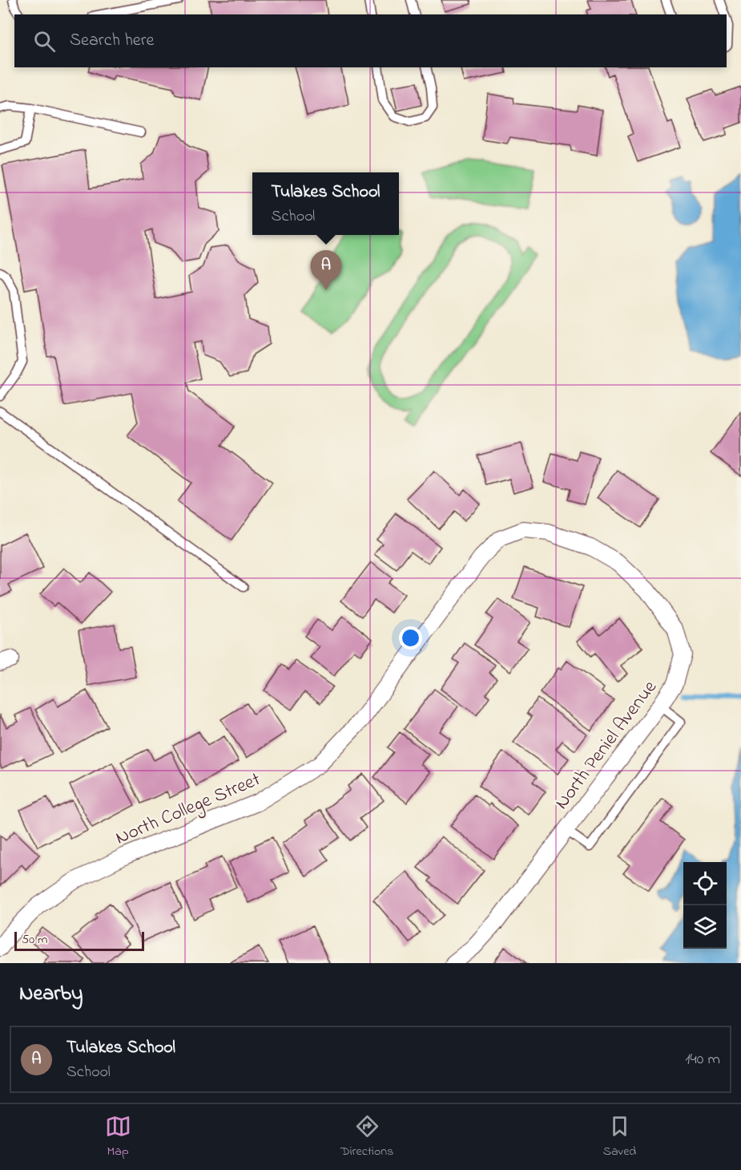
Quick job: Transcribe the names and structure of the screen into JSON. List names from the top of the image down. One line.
{"streets":{"street":["North Peniel Avenue","North College Street"]},"crossings":[["North Peniel Avenue","North College Street"]],"scale_bar":"50 m","page":{"search":"Search here","popup":["Tulakes School","School"],"pins":"A","scale":"50 m","heading":"Nearby","list":[{"mark":"A","name":"Tulakes School","note":"School","value":"140 m"}],"nav":["Map","Directions","Saved"]}}
